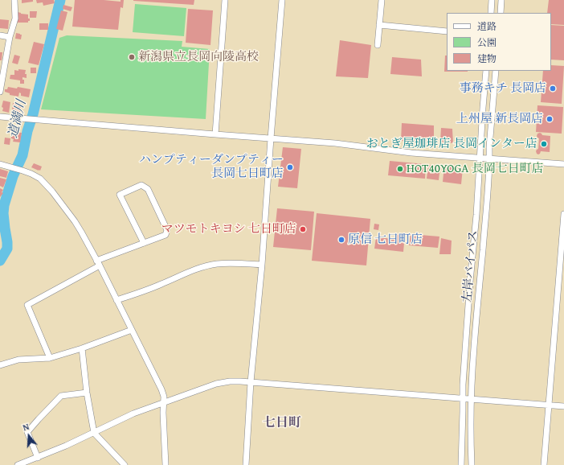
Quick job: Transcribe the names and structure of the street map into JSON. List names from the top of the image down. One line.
{"streets":{"street":["左岸バイパス"]},"districts":["七日町"],"water":["道満川"],"places":["新潟県立長岡向陵高校","事務キチ 長岡店","上州屋 新長岡店","おとぎ屋珈琲店 長岡インター店","ハンプティーダンプティー 長岡七日町店","HOT40YOGA 長岡七日町店","マツモトキヨシ 七日町店","原信 七日町店"],"legend":["道路","公園","建物"],"north":"top"}
